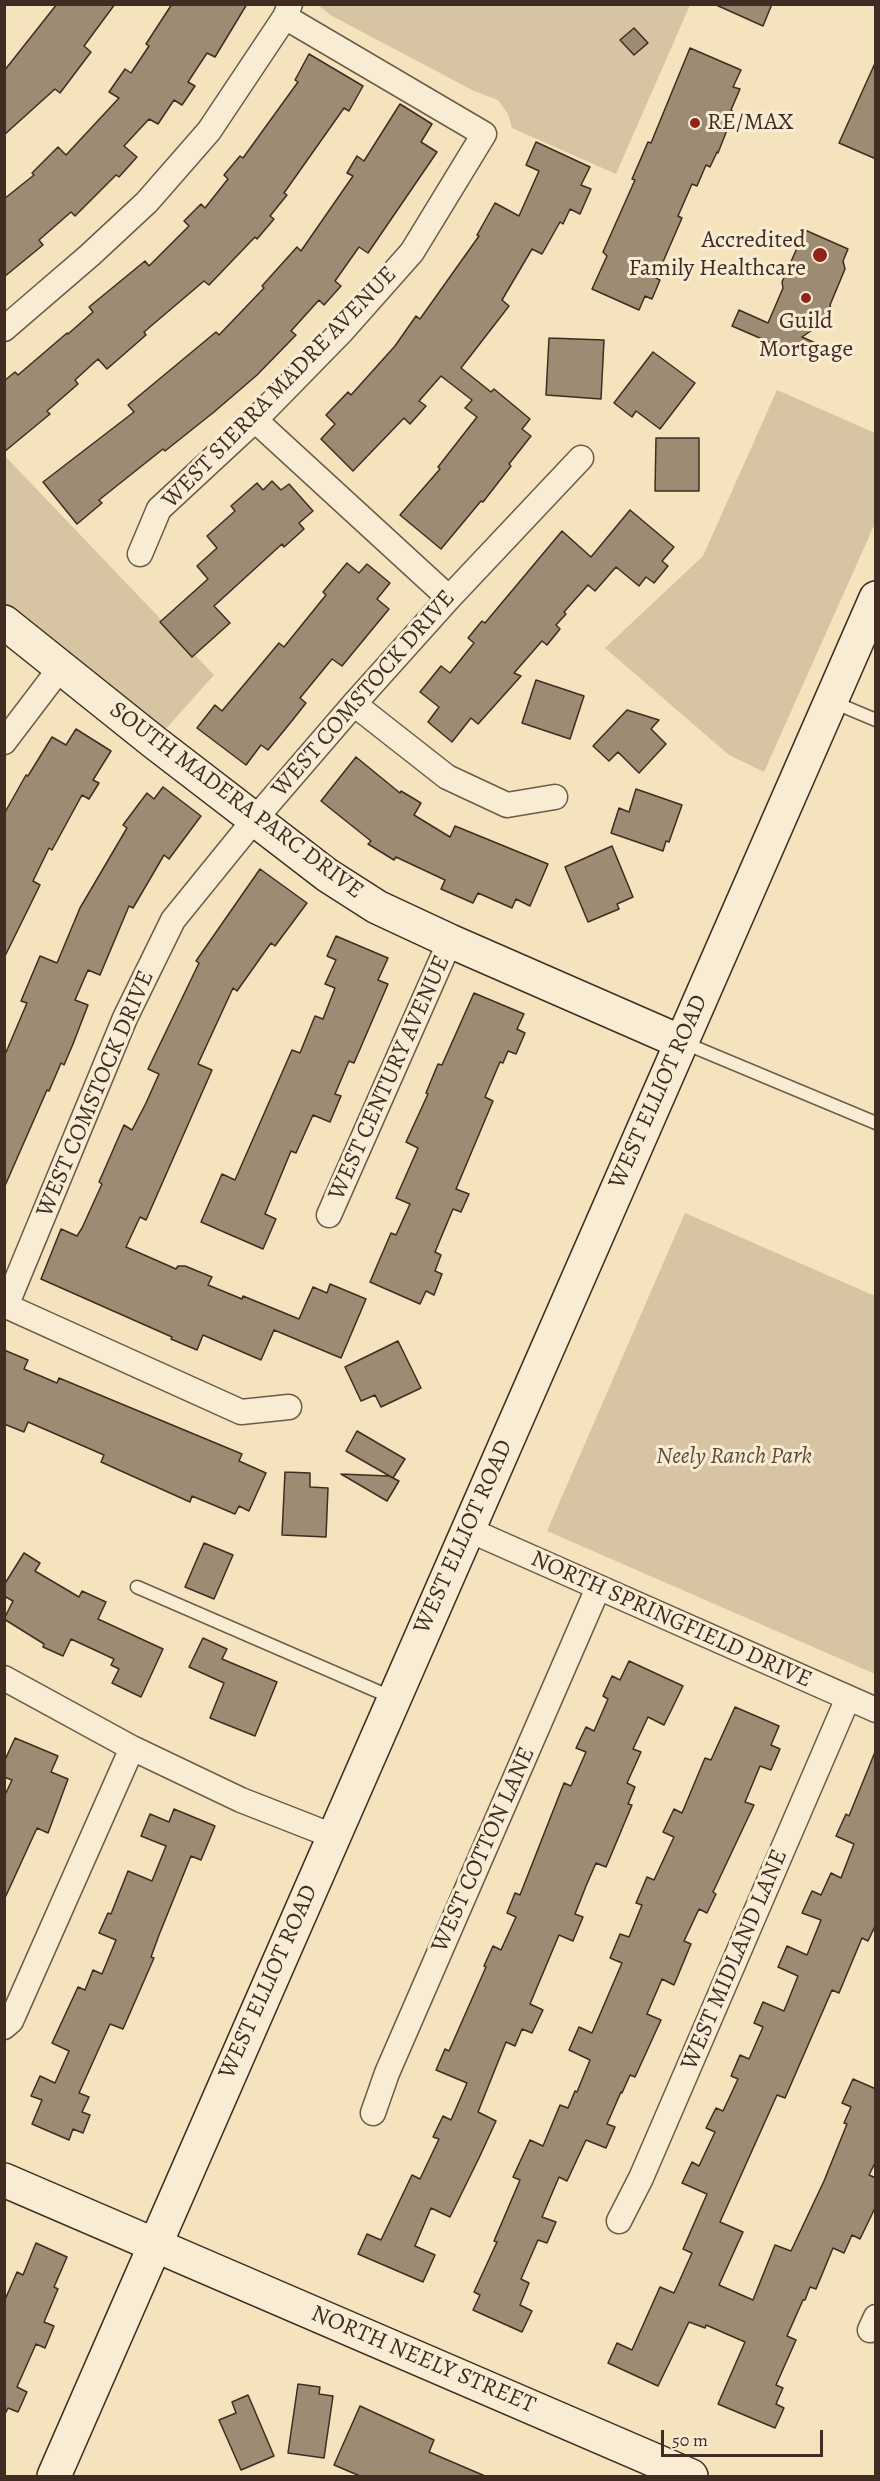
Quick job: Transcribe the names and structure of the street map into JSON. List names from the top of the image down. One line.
{"streets":{"main road":["SOUTH MADERA PARC DRIVE","WEST ELLIOT ROAD","NORTH NEELY STREET"],"street":["WEST SIERRA MADRE AVENUE","WEST COMSTOCK DRIVE","WEST CENTURY AVENUE","NORTH SPRINGFIELD DRIVE","WEST COTTON LANE","WEST MIDLAND LANE"]},"crossings":[["WEST COMSTOCK DRIVE","SOUTH MADERA PARC DRIVE"],["SOUTH MADERA PARC DRIVE","WEST CENTURY AVENUE"],["SOUTH MADERA PARC DRIVE","WEST ELLIOT ROAD"],["WEST ELLIOT ROAD","NORTH SPRINGFIELD DRIVE"],["WEST ELLIOT ROAD","NORTH NEELY STREET"],["NORTH SPRINGFIELD DRIVE","WEST COTTON LANE"],["NORTH SPRINGFIELD DRIVE","WEST MIDLAND LANE"]],"parks":["Neely Ranch Park"],"places":["RE/MAX","Accredited Family Healthcare","Guild Mortgage"],"scale_bar":"50 m"}
